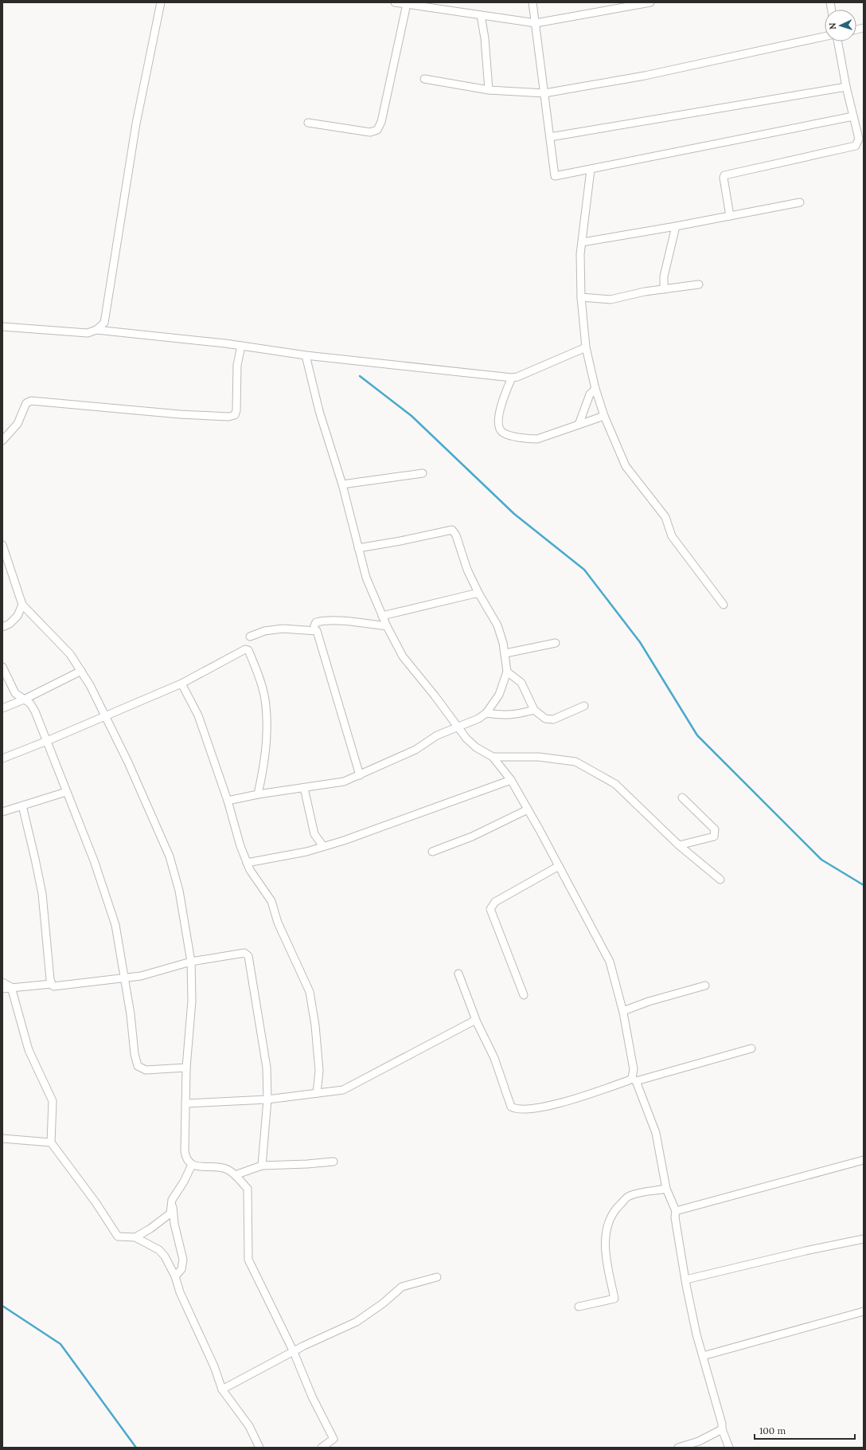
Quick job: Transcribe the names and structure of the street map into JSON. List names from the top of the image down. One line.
{"scale_bar":"100 m","north":"left"}
